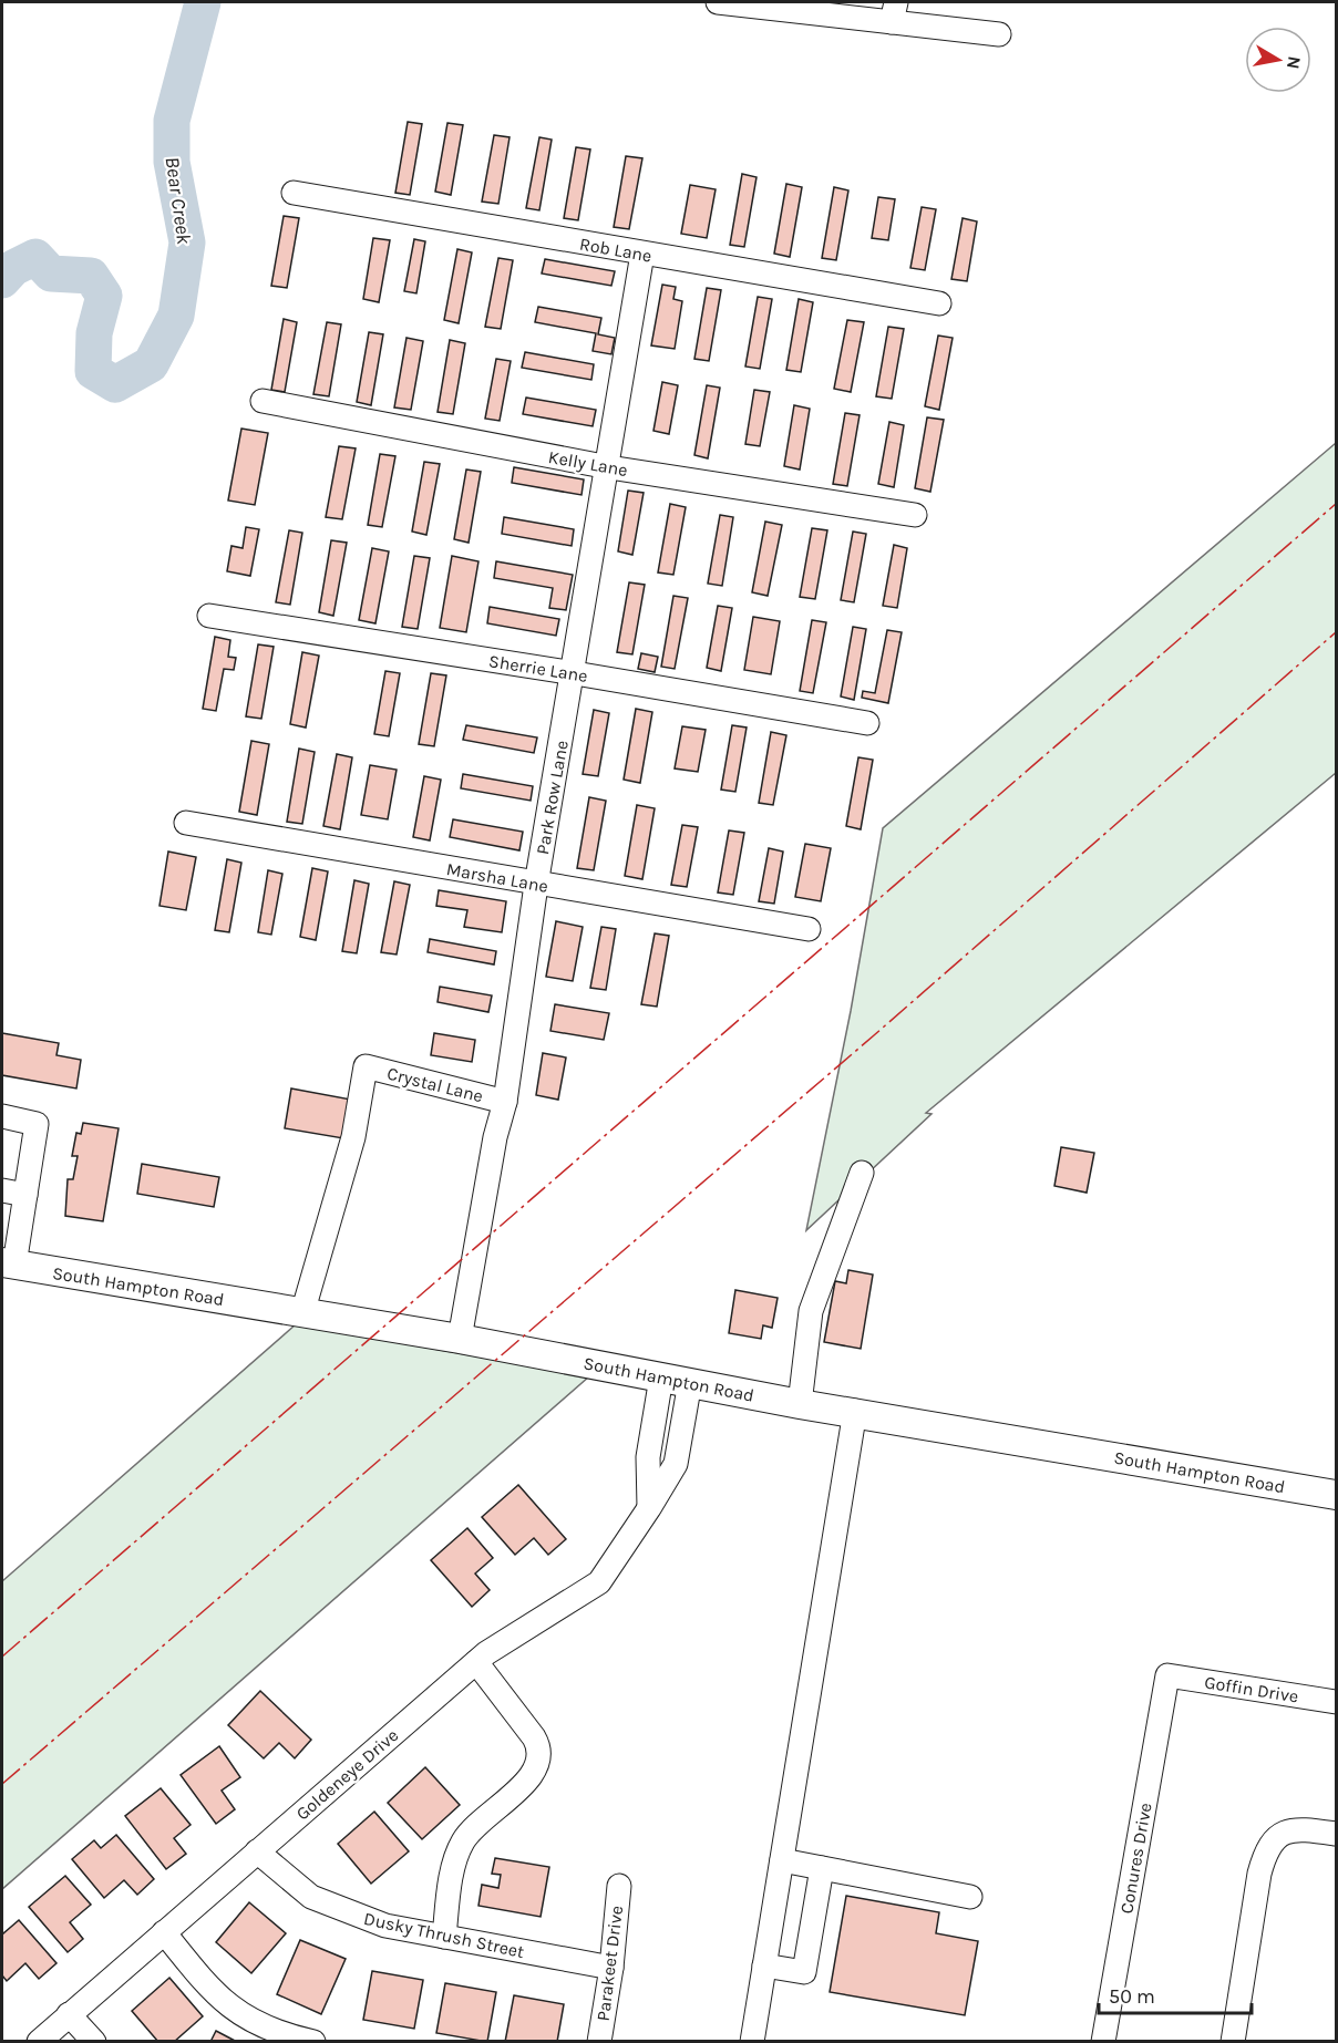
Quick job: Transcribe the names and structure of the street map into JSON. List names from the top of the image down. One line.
{"streets":{"main road":["South Hampton Road"],"street":["Rob Lane","Kelly Lane","Sherrie Lane","Park Row Lane","Marsha Lane","Crystal Lane","Goffin Drive","Goldeneye Drive","Conures Drive","Dusky Thrush Street","Parakeet Drive"]},"crossings":[["Rob Lane","Park Row Lane"],["Kelly Lane","Park Row Lane"],["Sherrie Lane","Park Row Lane"],["Park Row Lane","Marsha Lane"],["Park Row Lane","Crystal Lane"],["Park Row Lane","South Hampton Road"],["Crystal Lane","South Hampton Road"],["South Hampton Road","Goldeneye Drive"],["Goffin Drive","Conures Drive"],["Goldeneye Drive","Dusky Thrush Street"],["Dusky Thrush Street","Parakeet Drive"]],"water":["Bear Creek"],"scale_bar":"50 m","north":"right"}
